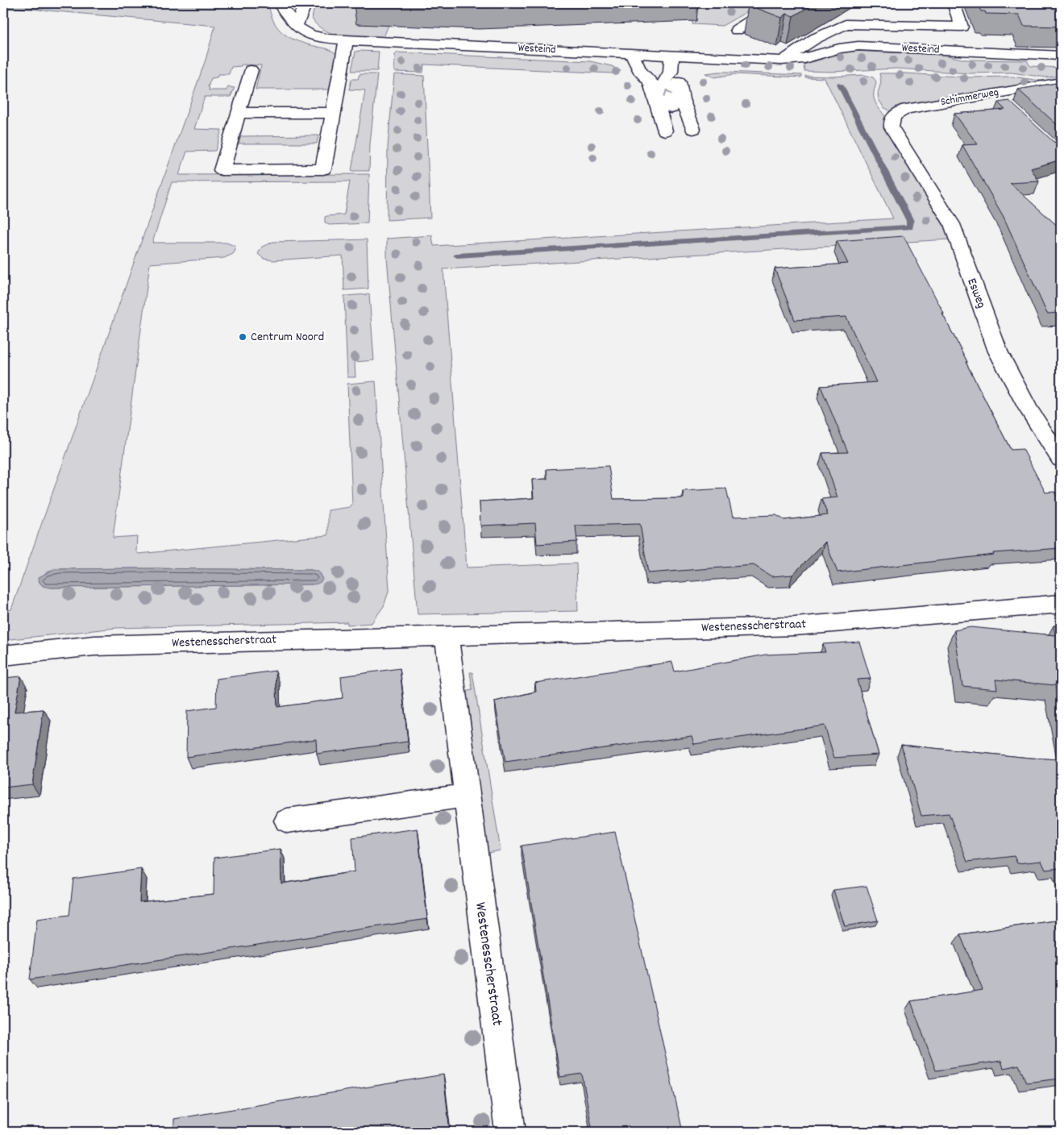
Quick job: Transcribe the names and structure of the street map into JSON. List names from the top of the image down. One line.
{"streets":{"street":["Westeind","Schimmerweg","Esweg","Westenesscherstraat"]},"crossings":[["Schimmerweg","Esweg"]],"places":["Centrum Noord"]}
